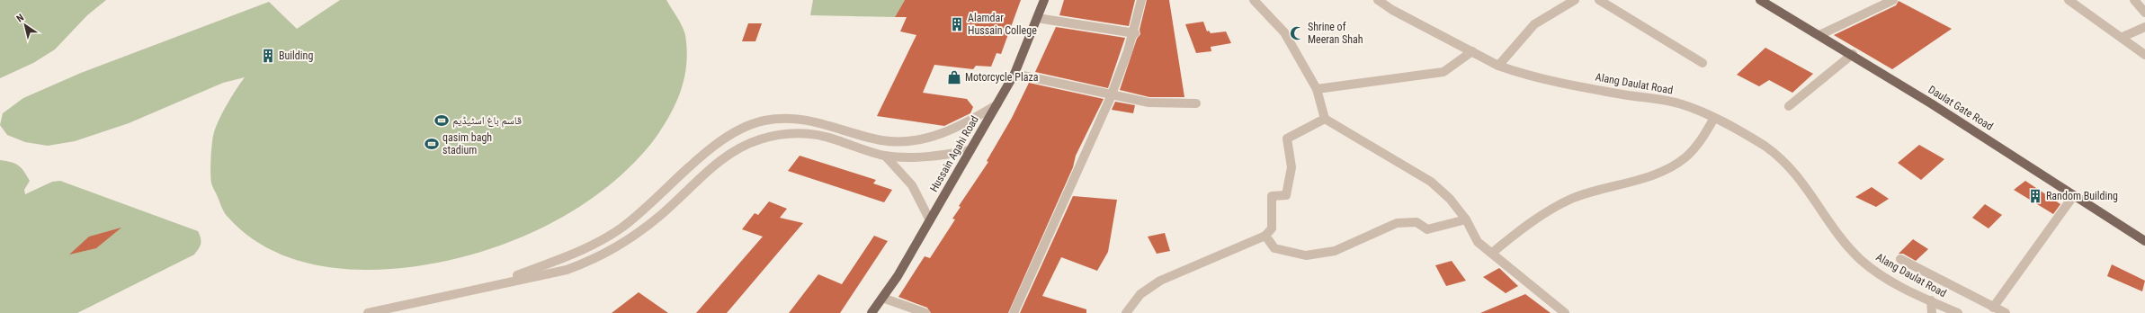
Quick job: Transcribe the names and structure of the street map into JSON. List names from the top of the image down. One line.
{"streets":{"main road":["Daulat Gate Road","Hussain Agahi Road"],"street":["Alang Daulat Road"]},"places":{"building":["Alamdar Hussain College","Building","Random Building"],"mosque":["Shrine of Meeran Shah"],"shop":["Motorcycle Plaza"],"sports":["قاسم باغ اسٹیڈیم","qasim bagh stadium"]},"north":"top left"}
